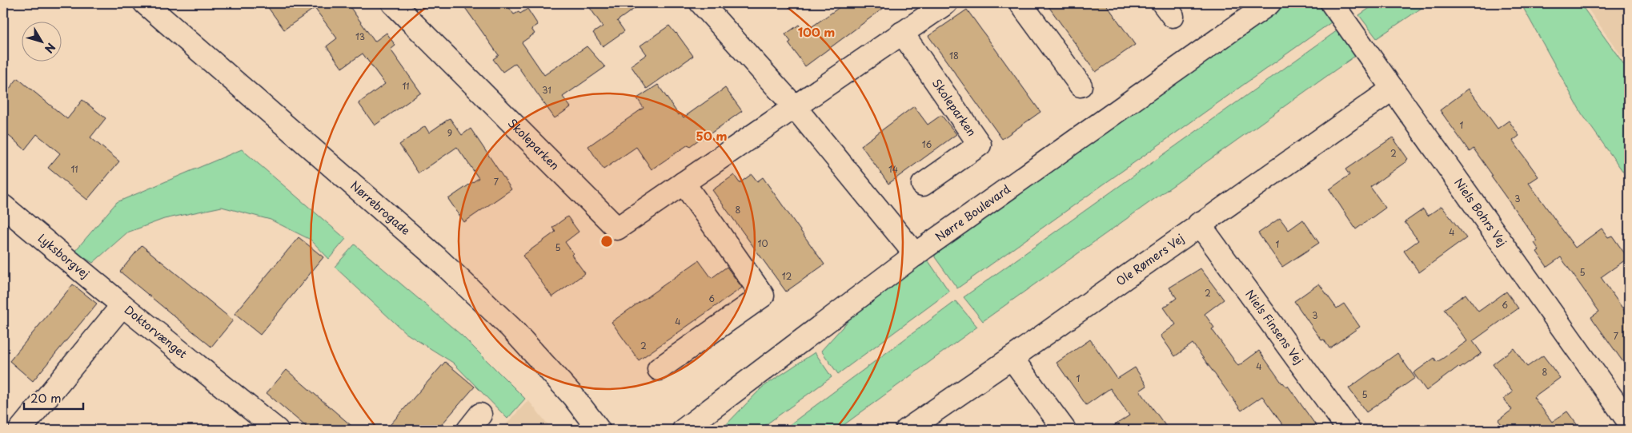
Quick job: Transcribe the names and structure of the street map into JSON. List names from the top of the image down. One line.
{"streets":{"street":["Skoleparken","Nørrebrogade","Niels Bohrs Vej","Nørre Boulevard","Lyksborgvej","Ole Rømers Vej","Niels Finsens Vej","Doktorvænget"]},"crossings":[["Niels Bohrs Vej","Ole Rømers Vej"],["Lyksborgvej","Doktorvænget"],["Ole Rømers Vej","Niels Finsens Vej"]],"house_numbers":["13","18","11","31","1","9","16","2","11","14","7","3","8","4","10","1","5","5","12","2","6","6","3","4","7","2","4","8","1","5"],"scale_bar":"20 m","north":"bottom right","rings":["100 m","50 m"]}
